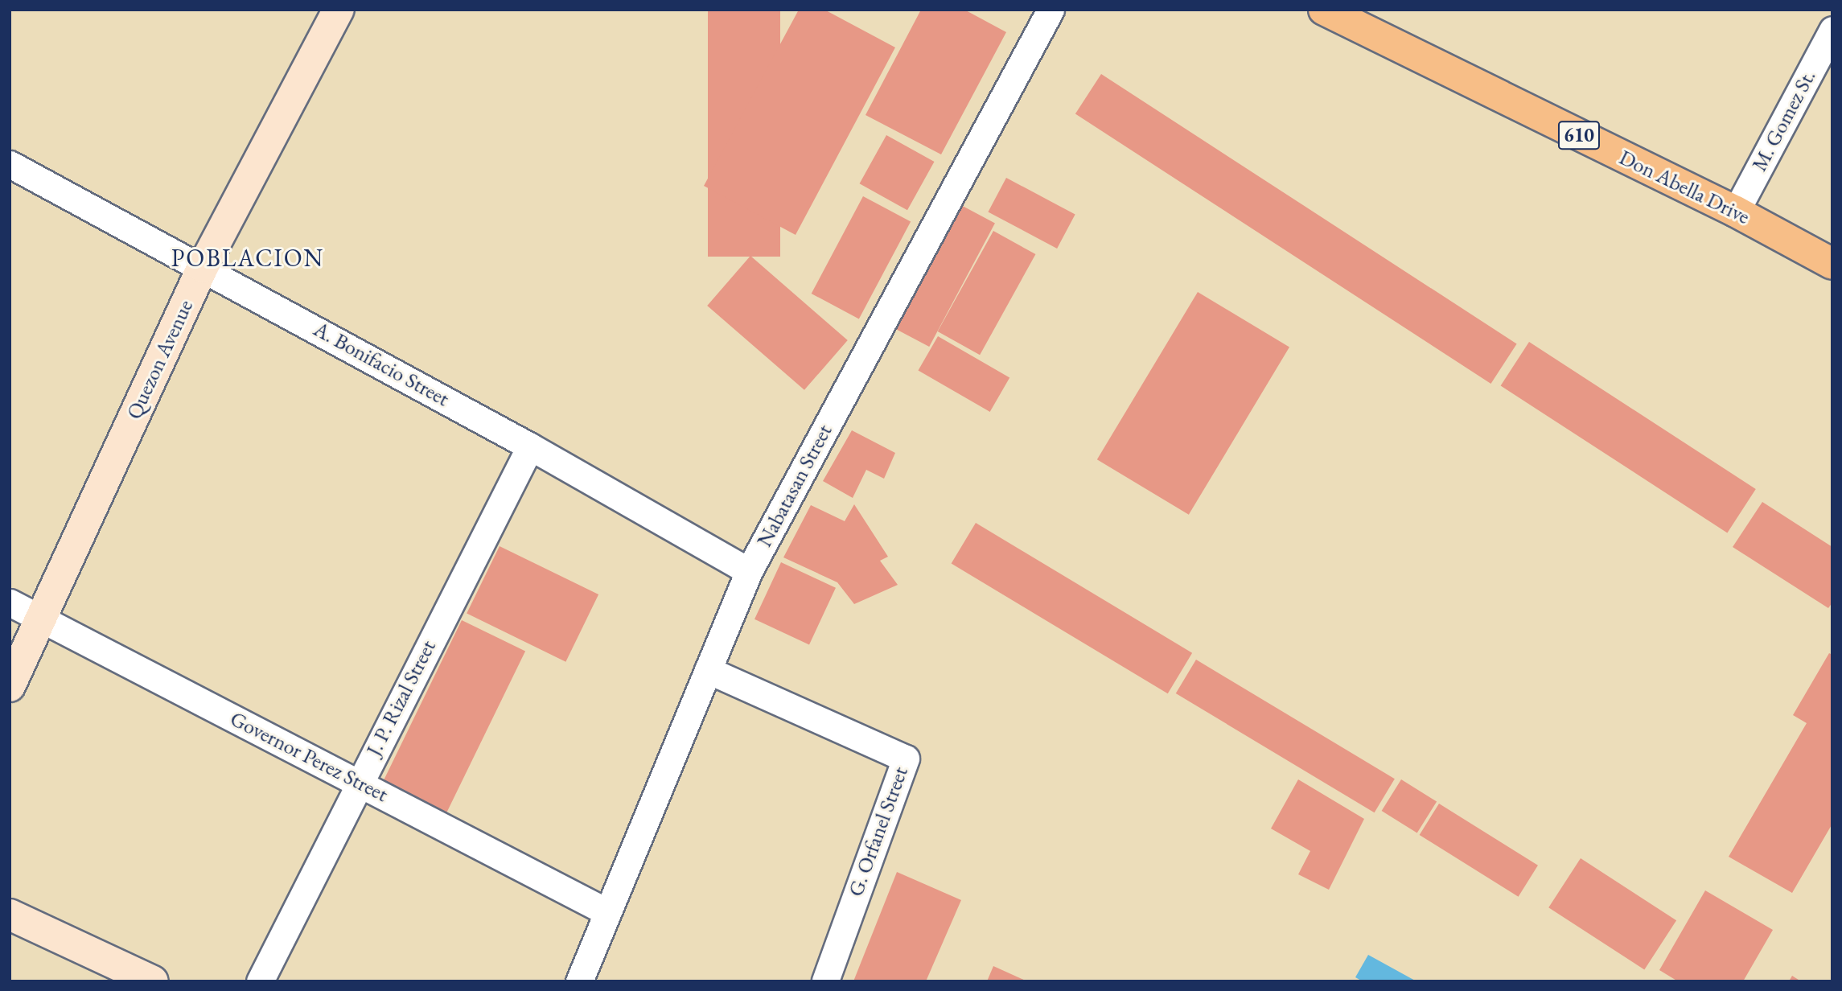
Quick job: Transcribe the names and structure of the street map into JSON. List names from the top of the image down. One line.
{"streets":{"main road":["610","Don Abella Drive"],"street":["M. Gomez St.","Quezon Avenue","A. Bonifacio Street","Nabatasan Street","J. P. Rizal Street","Governor Perez Street","G. Orfanel Street"]},"crossings":[["M. Gomez St.","Don Abella Drive"],["Quezon Avenue","A. Bonifacio Street"],["Quezon Avenue","Governor Perez Street"],["A. Bonifacio Street","Nabatasan Street"],["A. Bonifacio Street","J. P. Rizal Street"],["Nabatasan Street","Governor Perez Street"],["Nabatasan Street","G. Orfanel Street"],["J. P. Rizal Street","Governor Perez Street"]],"districts":["POBLACION"]}
